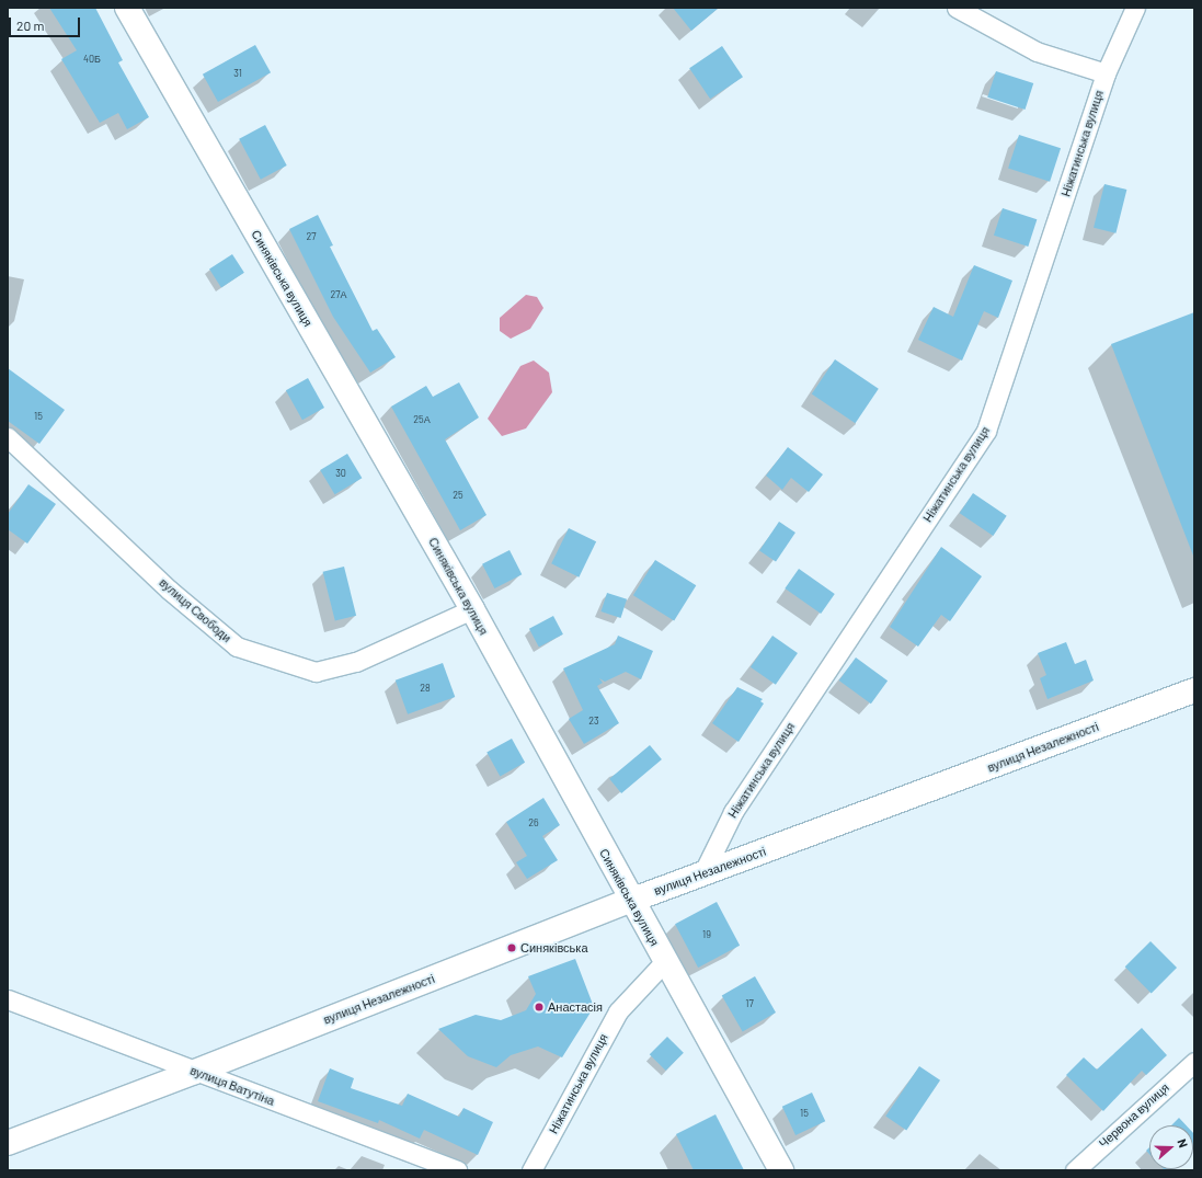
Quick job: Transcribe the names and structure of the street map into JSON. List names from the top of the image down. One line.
{"streets":{"street":["Ніжатинська вулиця","Синяківська вулиця","вулиця Свободи","вулиця Незалежності","вулиця Ватутіна","Червона вулиця"]},"crossings":[["Ніжатинська вулиця","Синяківська вулиця"],["Ніжатинська вулиця","вулиця Незалежності"],["Синяківська вулиця","вулиця Свободи"],["Синяківська вулиця","вулиця Незалежності"],["вулиця Незалежності","вулиця Ватутіна"]],"places":["Синяківська","Анастасія"],"house_numbers":["40Б","31","27","27А","15","25А","30","25","28","23","26","19","17","15"],"scale_bar":"20 m","north":"right"}
